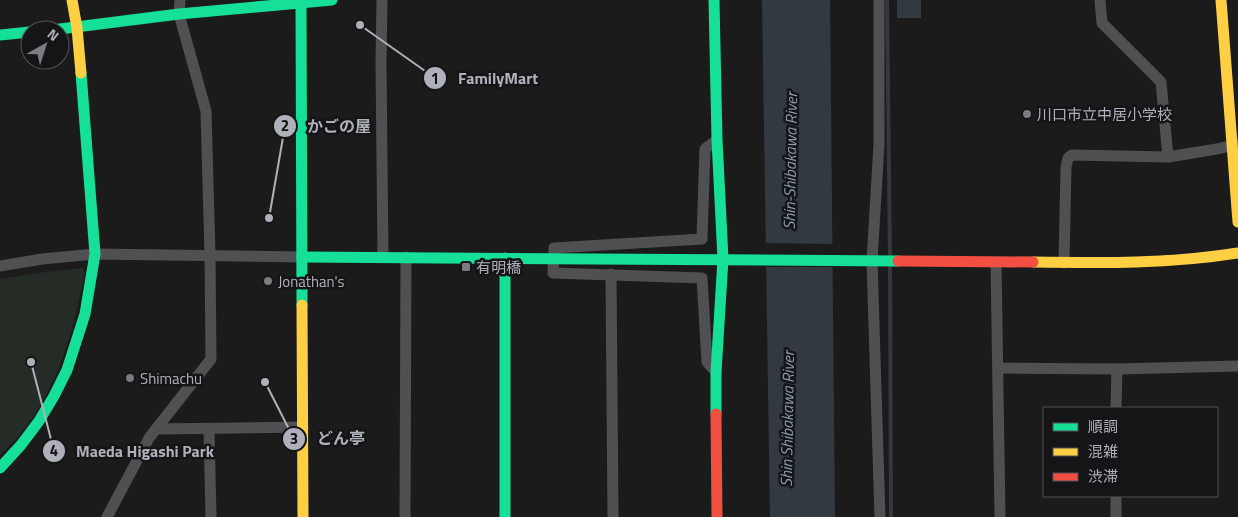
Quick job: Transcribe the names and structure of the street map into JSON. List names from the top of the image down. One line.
{"water":["Shin-Shibakawa River","Shin Shibakawa River"],"places":{"other":["FamilyMart","川口市立中居小学校","かごの屋","Jonathan's","Maeda Higashi Park","Shimachu","どん亭"],"transit":["有明橋"]},"legend":["順調","混雑","渋滞"],"north":"top right"}
